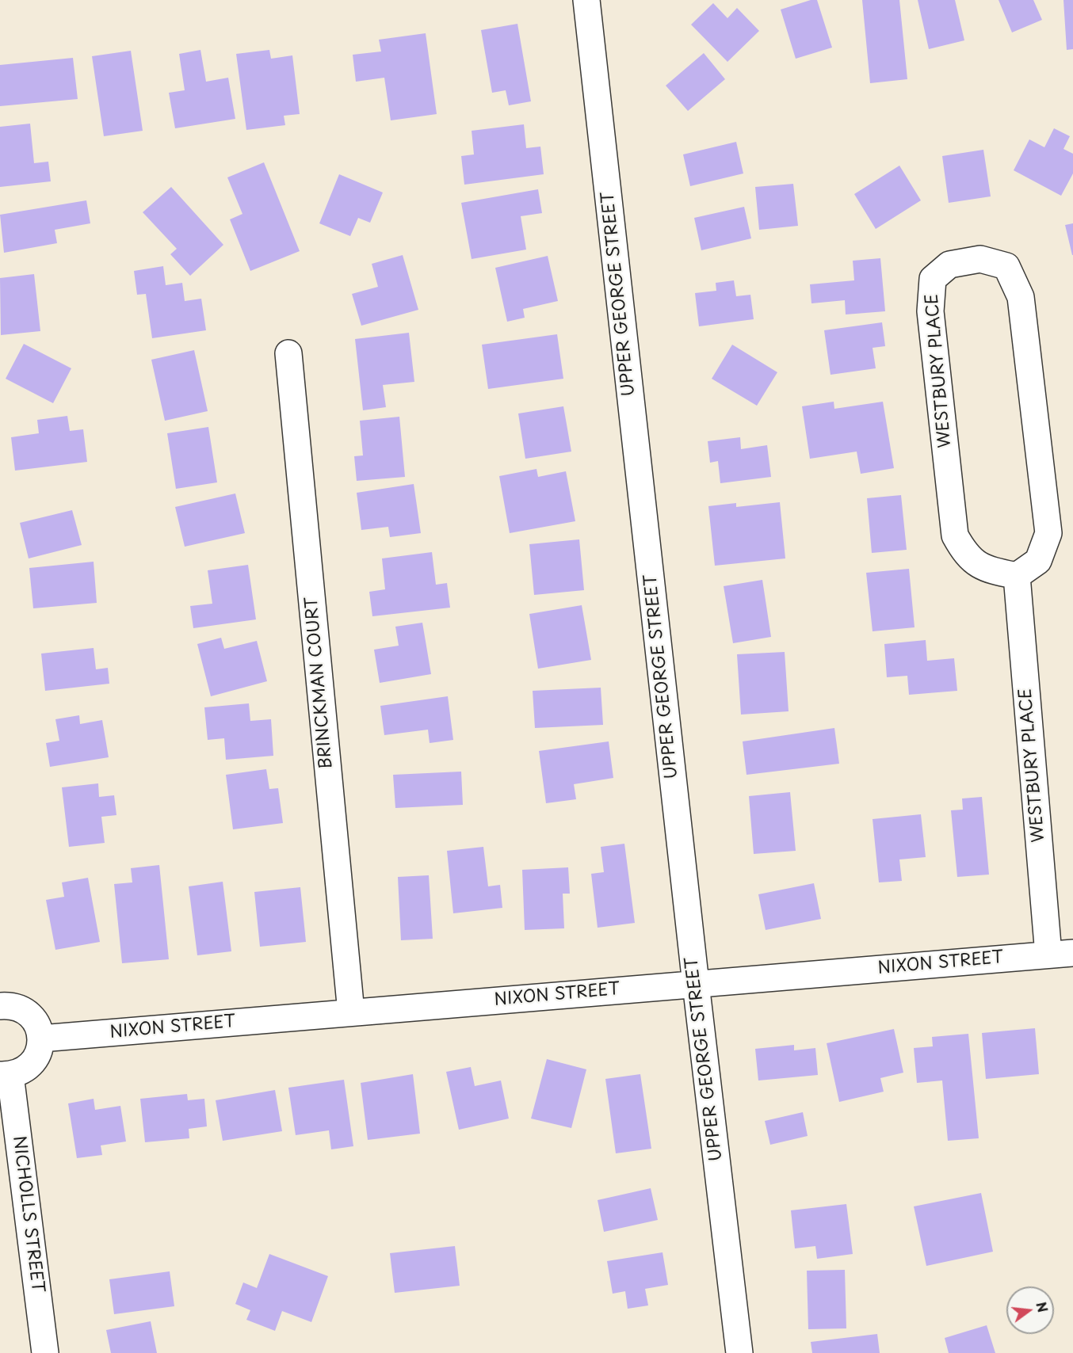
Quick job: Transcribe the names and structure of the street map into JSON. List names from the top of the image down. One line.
{"streets":{"street":["UPPER GEORGE STREET","WESTBURY PLACE","BRINCKMAN COURT","NIXON STREET","NICHOLLS STREET"]},"crossings":[["UPPER GEORGE STREET","NIXON STREET"],["WESTBURY PLACE","NIXON STREET"],["BRINCKMAN COURT","NIXON STREET"]],"north":"right"}
